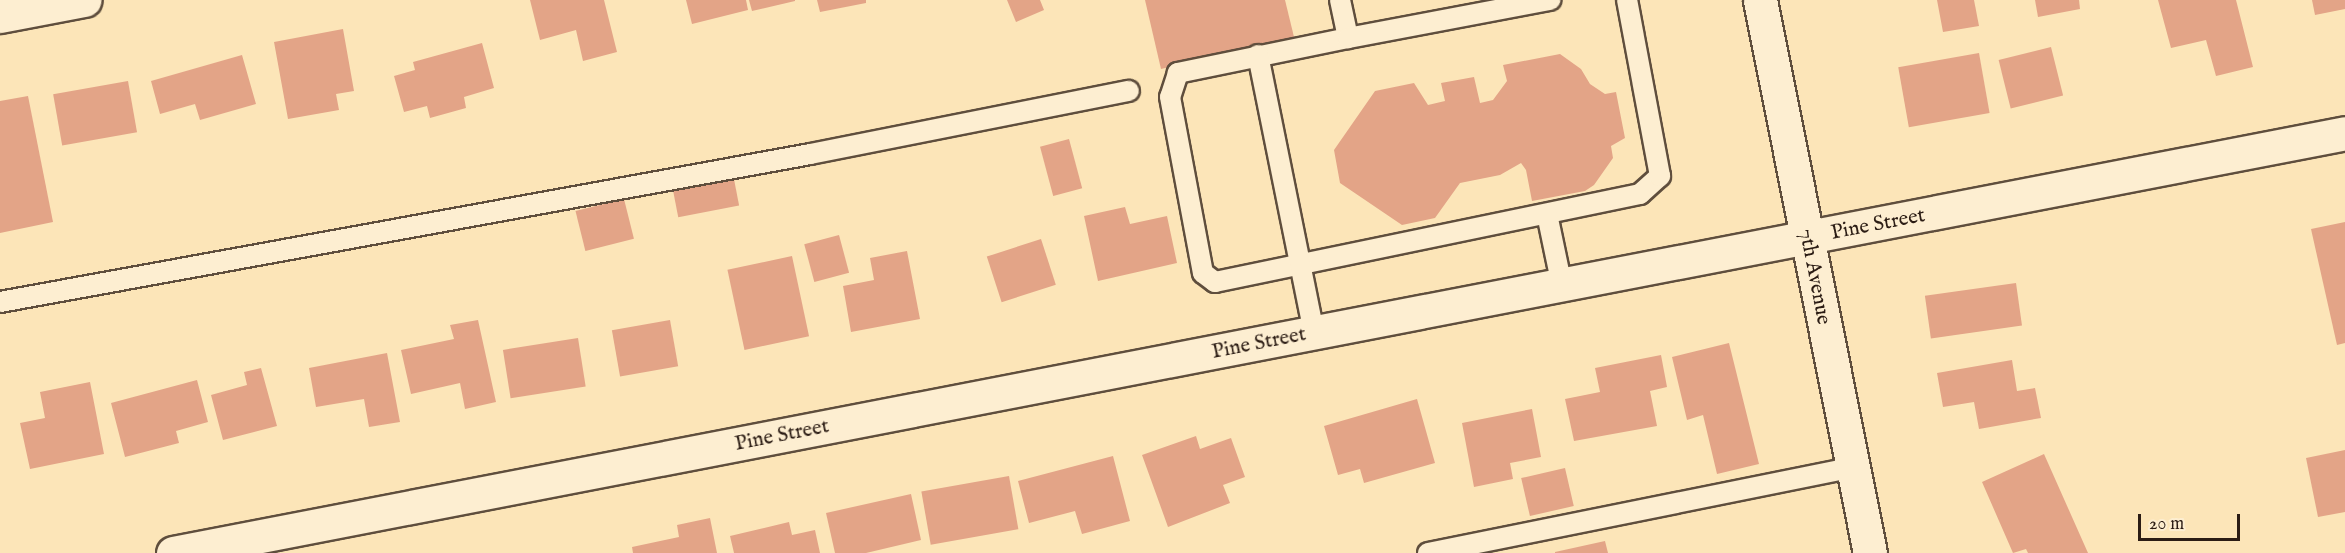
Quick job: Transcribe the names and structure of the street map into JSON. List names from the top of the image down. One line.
{"streets":{"street":["Pine Street","7th Avenue"]},"crossings":[["Pine Street","7th Avenue"]],"scale_bar":"20 m"}
